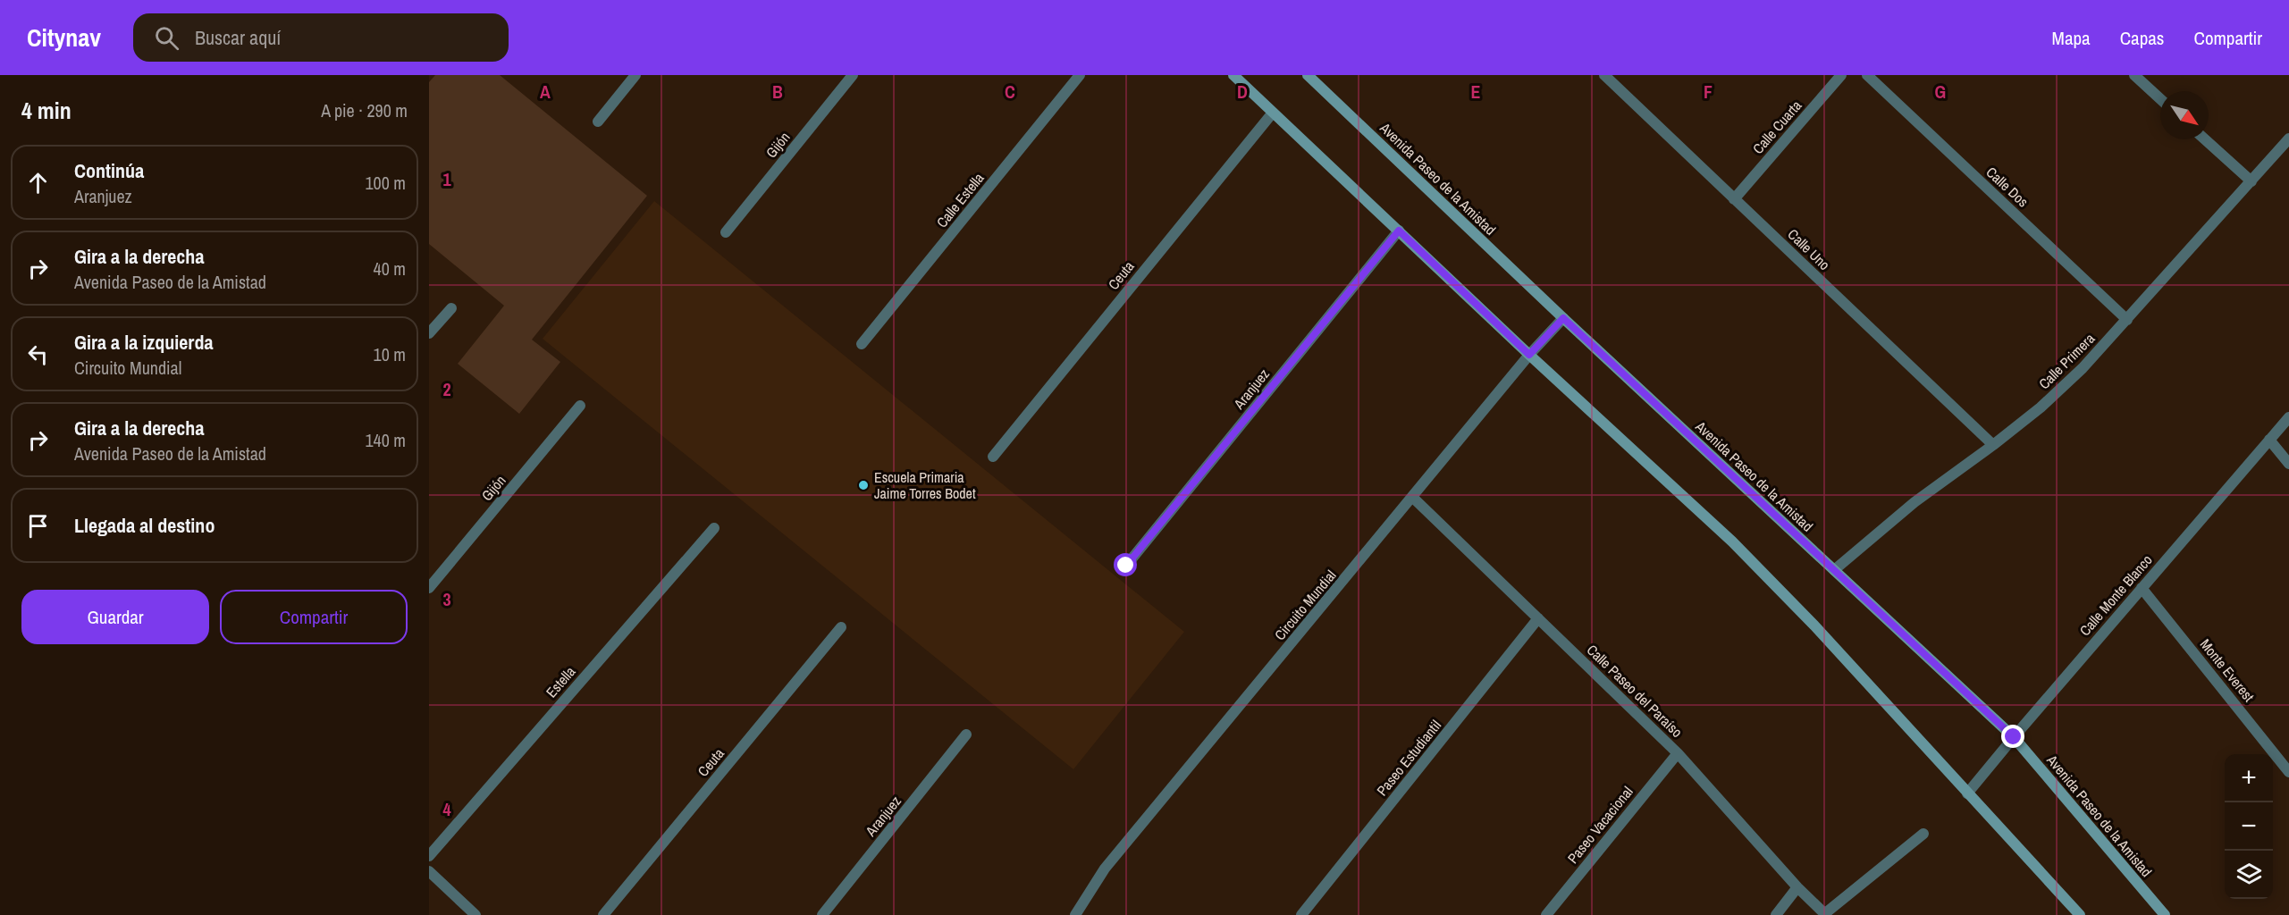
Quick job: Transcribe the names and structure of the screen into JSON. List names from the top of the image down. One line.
{"streets":{"street":["Calle Cuarta","Gijón","Avenida Paseo de la Amistad","Calle Dos","Calle Estella","Calle Uno","Ceuta","Calle Primera","Aranjuez","Calle Monte Blanco","Circuito Mundial","Monte Everest","Estella","Calle Paseo del Paraíso","Paseo Estudiantil","Paseo Vacacional"]},"crossings":[["Calle Cuarta","Calle Uno"],["Avenida Paseo de la Amistad","Calle Primera"],["Avenida Paseo de la Amistad","Calle Monte Blanco"],["Avenida Paseo de la Amistad","Circuito Mundial"],["Calle Dos","Calle Primera"],["Calle Uno","Calle Primera"],["Calle Monte Blanco","Monte Everest"],["Circuito Mundial","Calle Paseo del Paraíso"],["Calle Paseo del Paraíso","Paseo Estudiantil"],["Calle Paseo del Paraíso","Paseo Vacacional"]],"places":["Escuela Primaria Jaime Torres Bodet"],"north":"bottom right","page":{"header":"Citynav","search":"Buscar aquí","nav":["Mapa","Capas","Compartir"],"heading":["4 min","A pie · 290 m"],"list":[["Continúa","Aranjuez","100 m"],["Gira a la derecha","Avenida Paseo de la Amistad","40 m"],["Gira a la izquierda","Circuito Mundial","10 m"],["Gira a la derecha","Avenida Paseo de la Amistad","140 m"],"Llegada al destino"],"buttons":["Guardar","Compartir"],"map_buttons":["+","−"]},"grid":{"columns":["A","B","C","D","E","F","G"],"rows":["1","2","3","4"]}}
